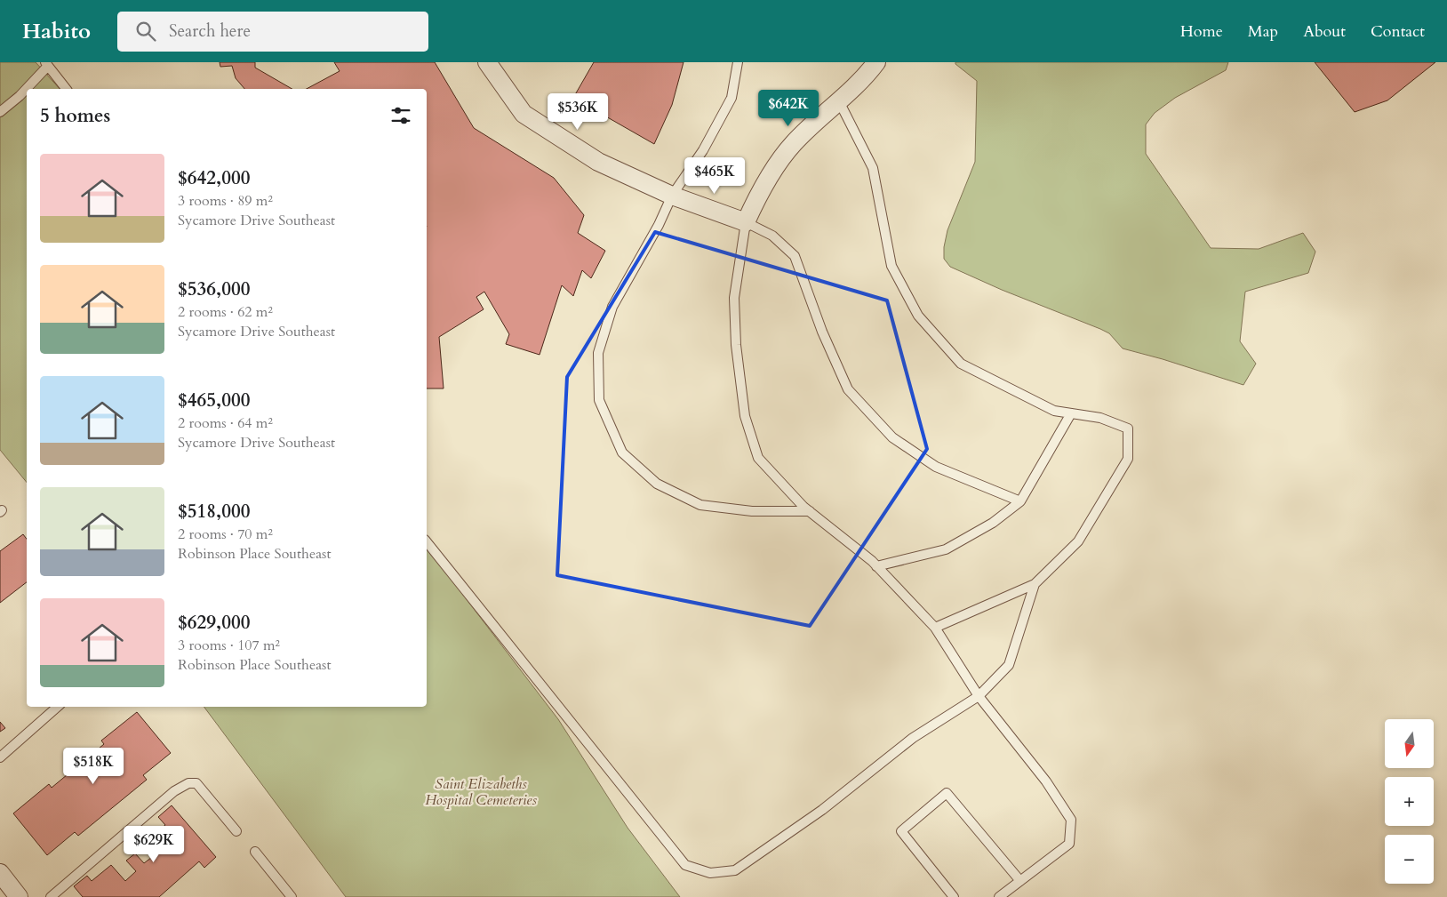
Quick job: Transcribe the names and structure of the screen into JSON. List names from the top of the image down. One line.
{"parks":["Saint Elizabeths Hospital Cemeteries"],"north":"bottom","page":{"header":"Habito","search":"Search here","nav":["Home","Map","About","Contact"],"heading":"5 homes","price":["$642K","$536K","$465K","$518K","$629K"],"list":[{"name":"$642,000","note":"3 rooms · 89 m² · Sycamore Drive Southeast"},{"name":"$536,000","note":"2 rooms · 62 m² · Sycamore Drive Southeast"},{"name":"$465,000","note":"2 rooms · 64 m² · Sycamore Drive Southeast"},{"name":"$518,000","note":"2 rooms · 70 m² · Robinson Place Southeast"},{"name":"$629,000","note":"3 rooms · 107 m² · Robinson Place Southeast"}],"map_buttons":["+","−"]}}
